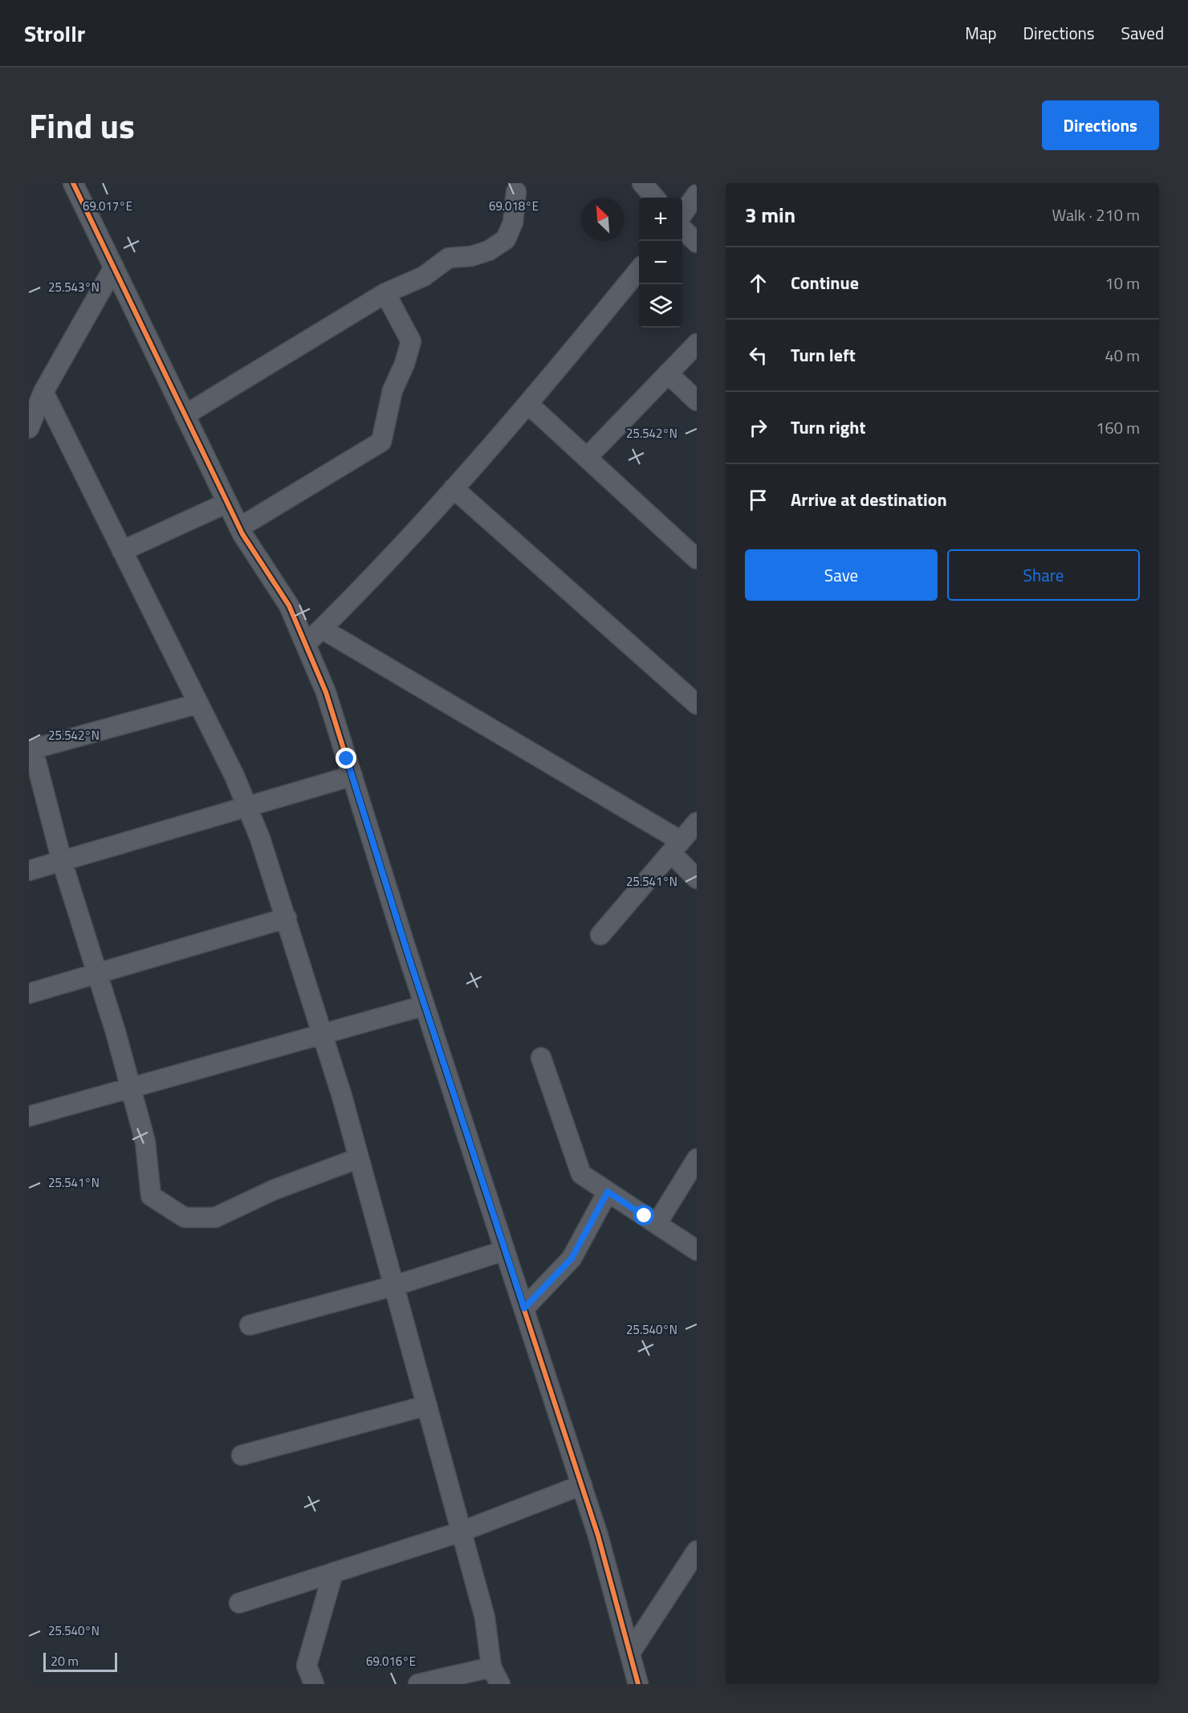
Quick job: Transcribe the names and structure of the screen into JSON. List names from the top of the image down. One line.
{"scale_bar":"20 m","north":"top left","page":{"header":"Strollr","nav":["Map","Directions","Saved"],"title":"Find us","buttons":["Directions",["Save","Share"]],"heading":["3 min","Walk · 210 m"],"map_buttons":["+","−"],"list":[["Continue","10 m"],["Turn left","40 m"],["Turn right","160 m"],"Arrive at destination"],"scale":"20 m"},"coordinates":["69.017°E","69.018°E","25.543°N","25.542°N","25.541°N","25.540°N","69.016°E"]}
